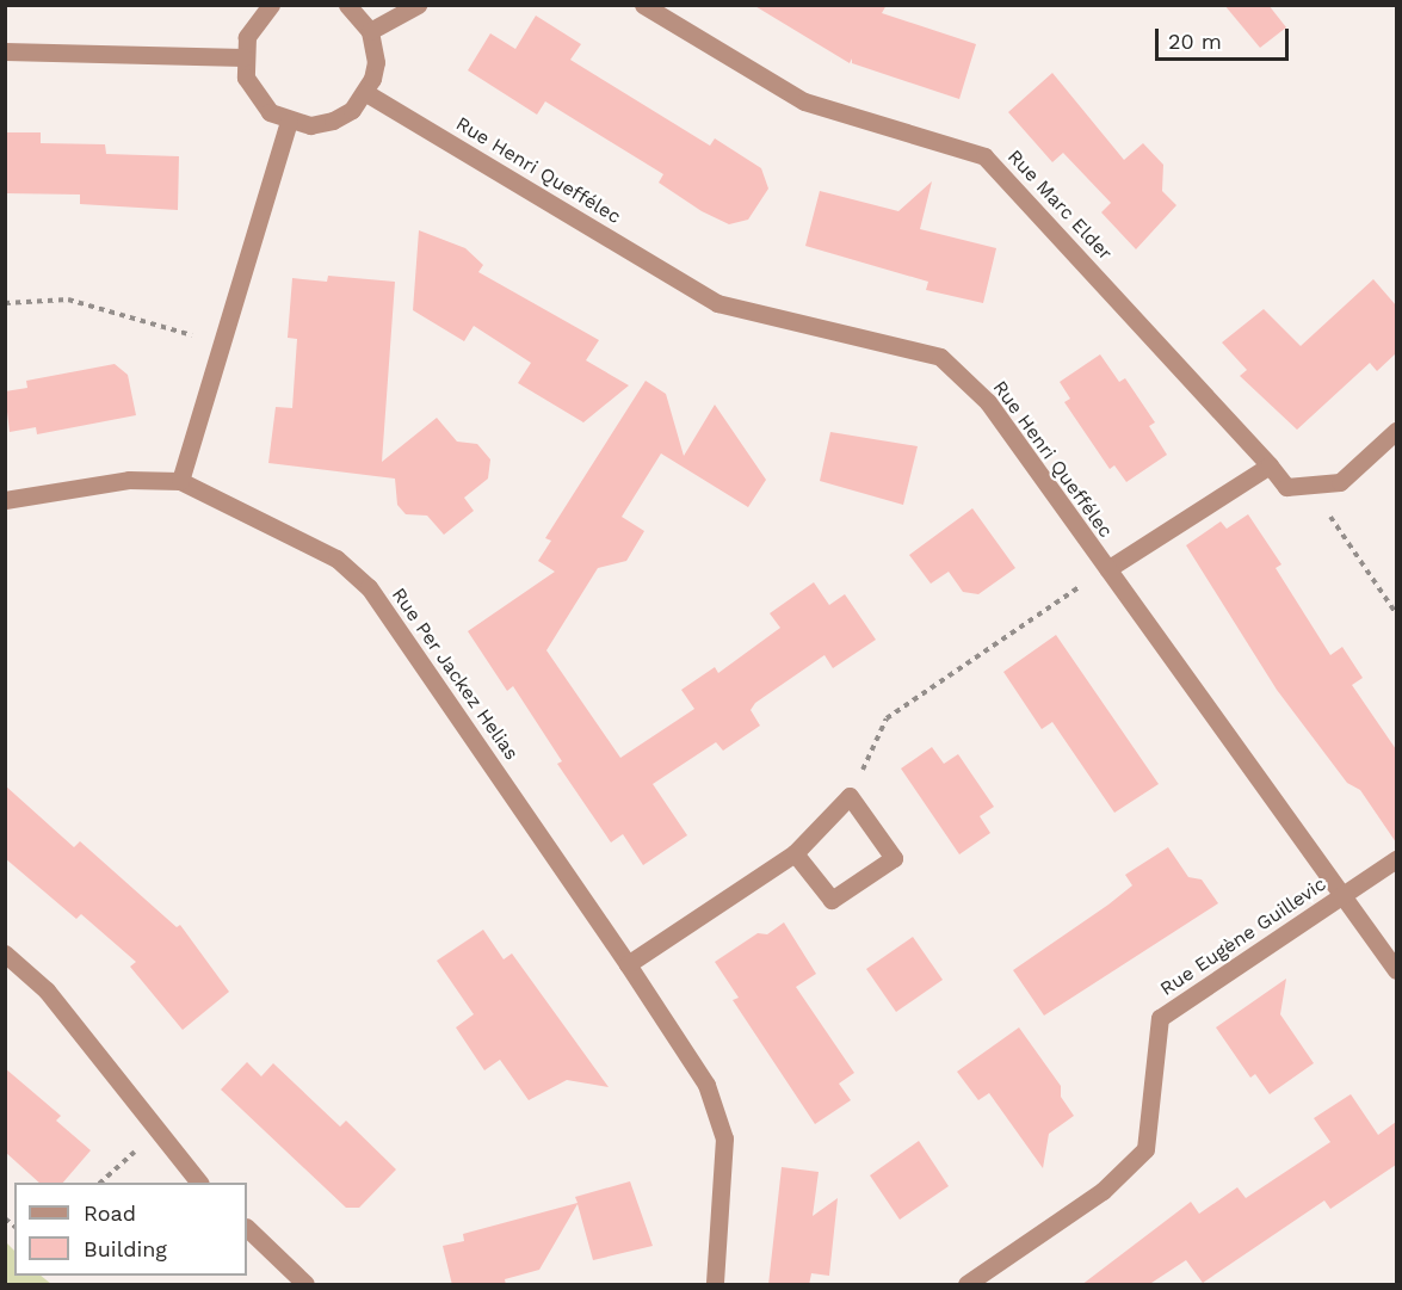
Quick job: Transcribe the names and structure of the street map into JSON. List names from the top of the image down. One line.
{"streets":{"street":["Rue Henri Queffélec","Rue Marc Elder","Rue Per Jackez Helias","Rue Eugène Guillevic"]},"crossings":[["Rue Henri Queffélec","Rue Eugène Guillevic"]],"legend":["Road","Building"],"scale_bar":"20 m"}
